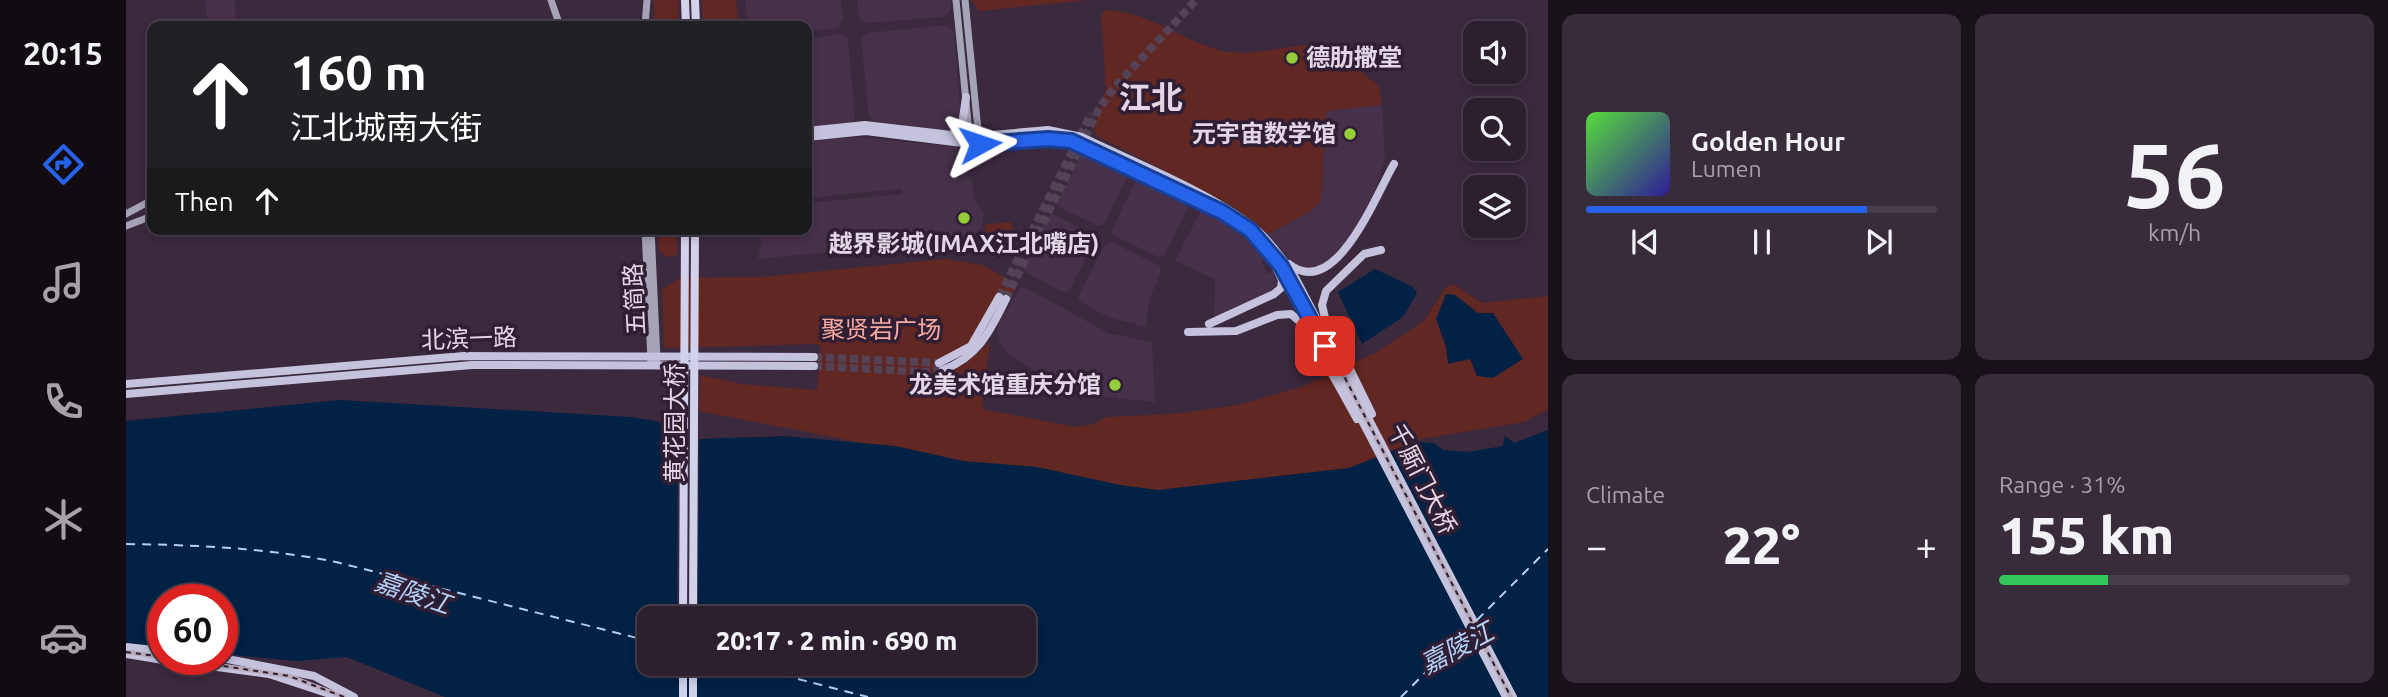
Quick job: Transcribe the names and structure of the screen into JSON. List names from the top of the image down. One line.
{"streets":{"highway":["黄花园大桥"],"main road":["五简路","北滨一路","千厮门大桥"]},"crossings":[["五简路","北滨一路"]],"districts":["江北"],"water":["嘉陵江"],"parks":["聚贤岩广场"],"places":["德肋撒堂","元宇宙数学馆","越界影城(IMAX江北嘴店)","龙美术馆重庆分馆"],"page":{"tabs":"20:15","tile":[["56","km/h"],"Climate",["Range · 31%","155 km"]],"turn":["160 m","江北城南大街"],"song":["Golden Hour","Lumen"],"then":"Then","heat":["−","22°","+"],"limit":"60","trip":"20:17 · 2 min · 690 m"}}
